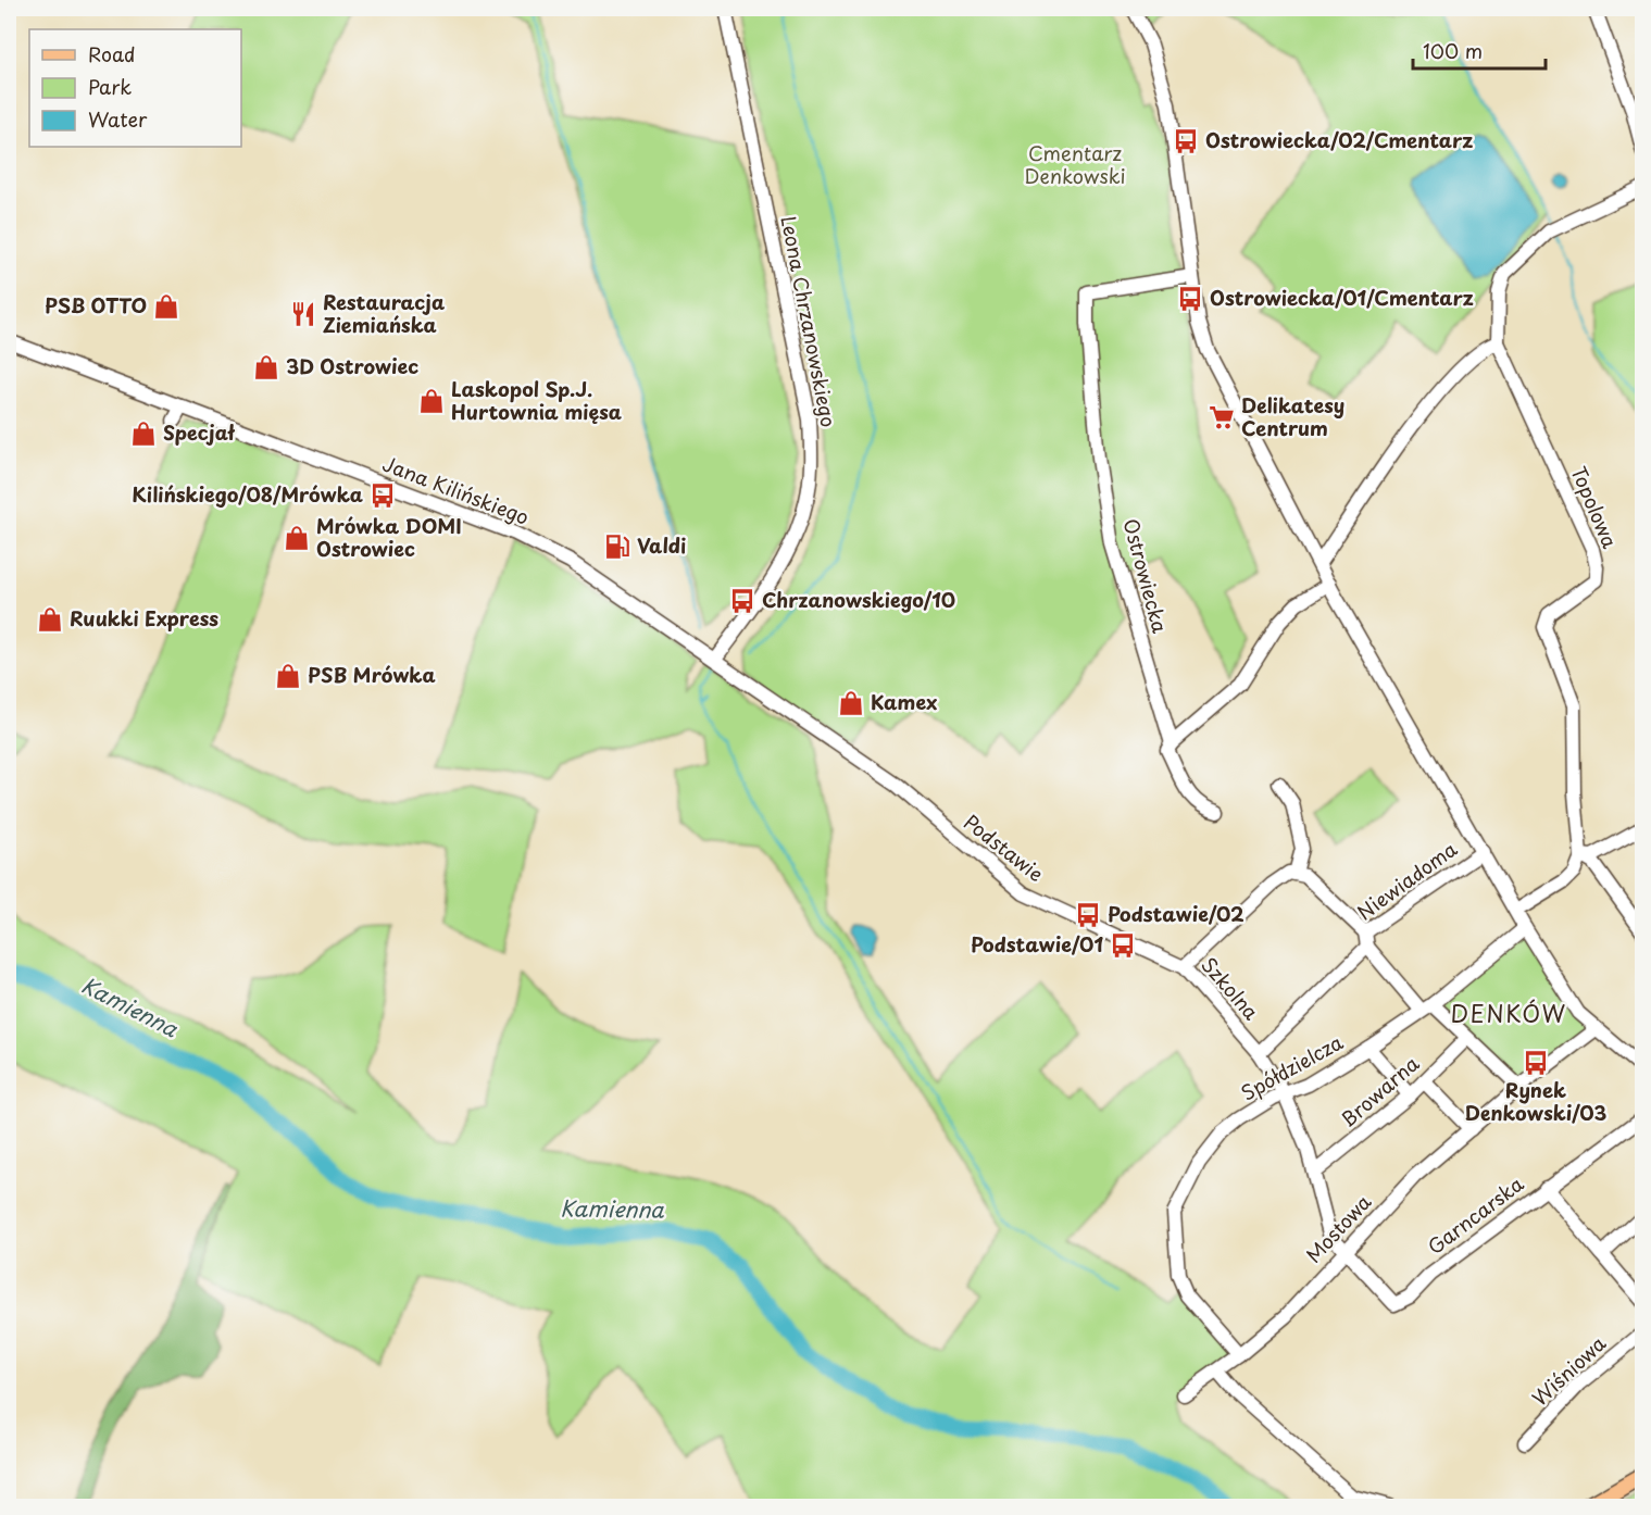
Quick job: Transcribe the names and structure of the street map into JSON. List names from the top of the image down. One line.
{"streets":{"street":["Leona Chrzanowskiego","Jana Kilińskiego","Topolowa","Ostrowiecka","Podstawie","Niewiadoma","Szkolna","Spółdzielcza","Browarna","Garncarska","Mostowa","Wiśniowa"]},"crossings":[["Leona Chrzanowskiego","Jana Kilińskiego"],["Jana Kilińskiego","Podstawie"],["Podstawie","Szkolna"],["Niewiadoma","Szkolna"],["Niewiadoma","Spółdzielcza"],["Niewiadoma","Browarna"],["Niewiadoma","Mostowa"],["Szkolna","Spółdzielcza"],["Spółdzielcza","Mostowa"],["Garncarska","Mostowa"]],"districts":["DENKÓW"],"water":["Kamienna"],"parks":["Cmentarz Denkowski"],"places":{"bus stop":["Ostrowiecka/02/Cmentarz","Ostrowiecka/01/Cmentarz","Kilińskiego/08/Mrówka","Chrzanowskiego/10","Podstawie/02","Podstawie/01","Rynek Denkowski/03"],"shop":["PSB OTTO","3D Ostrowiec","Laskopol Sp.J. Hurtownia mięsa","Specjał","Mrówka DOMI Ostrowiec","Ruukki Express","PSB Mrówka","Kamex"],"restaurant":["Restauracja Ziemiańska"],"supermarket":["Delikatesy Centrum"],"fuel station":["Valdi"]},"legend":["Road","Park","Water"],"scale_bar":"100 m"}
